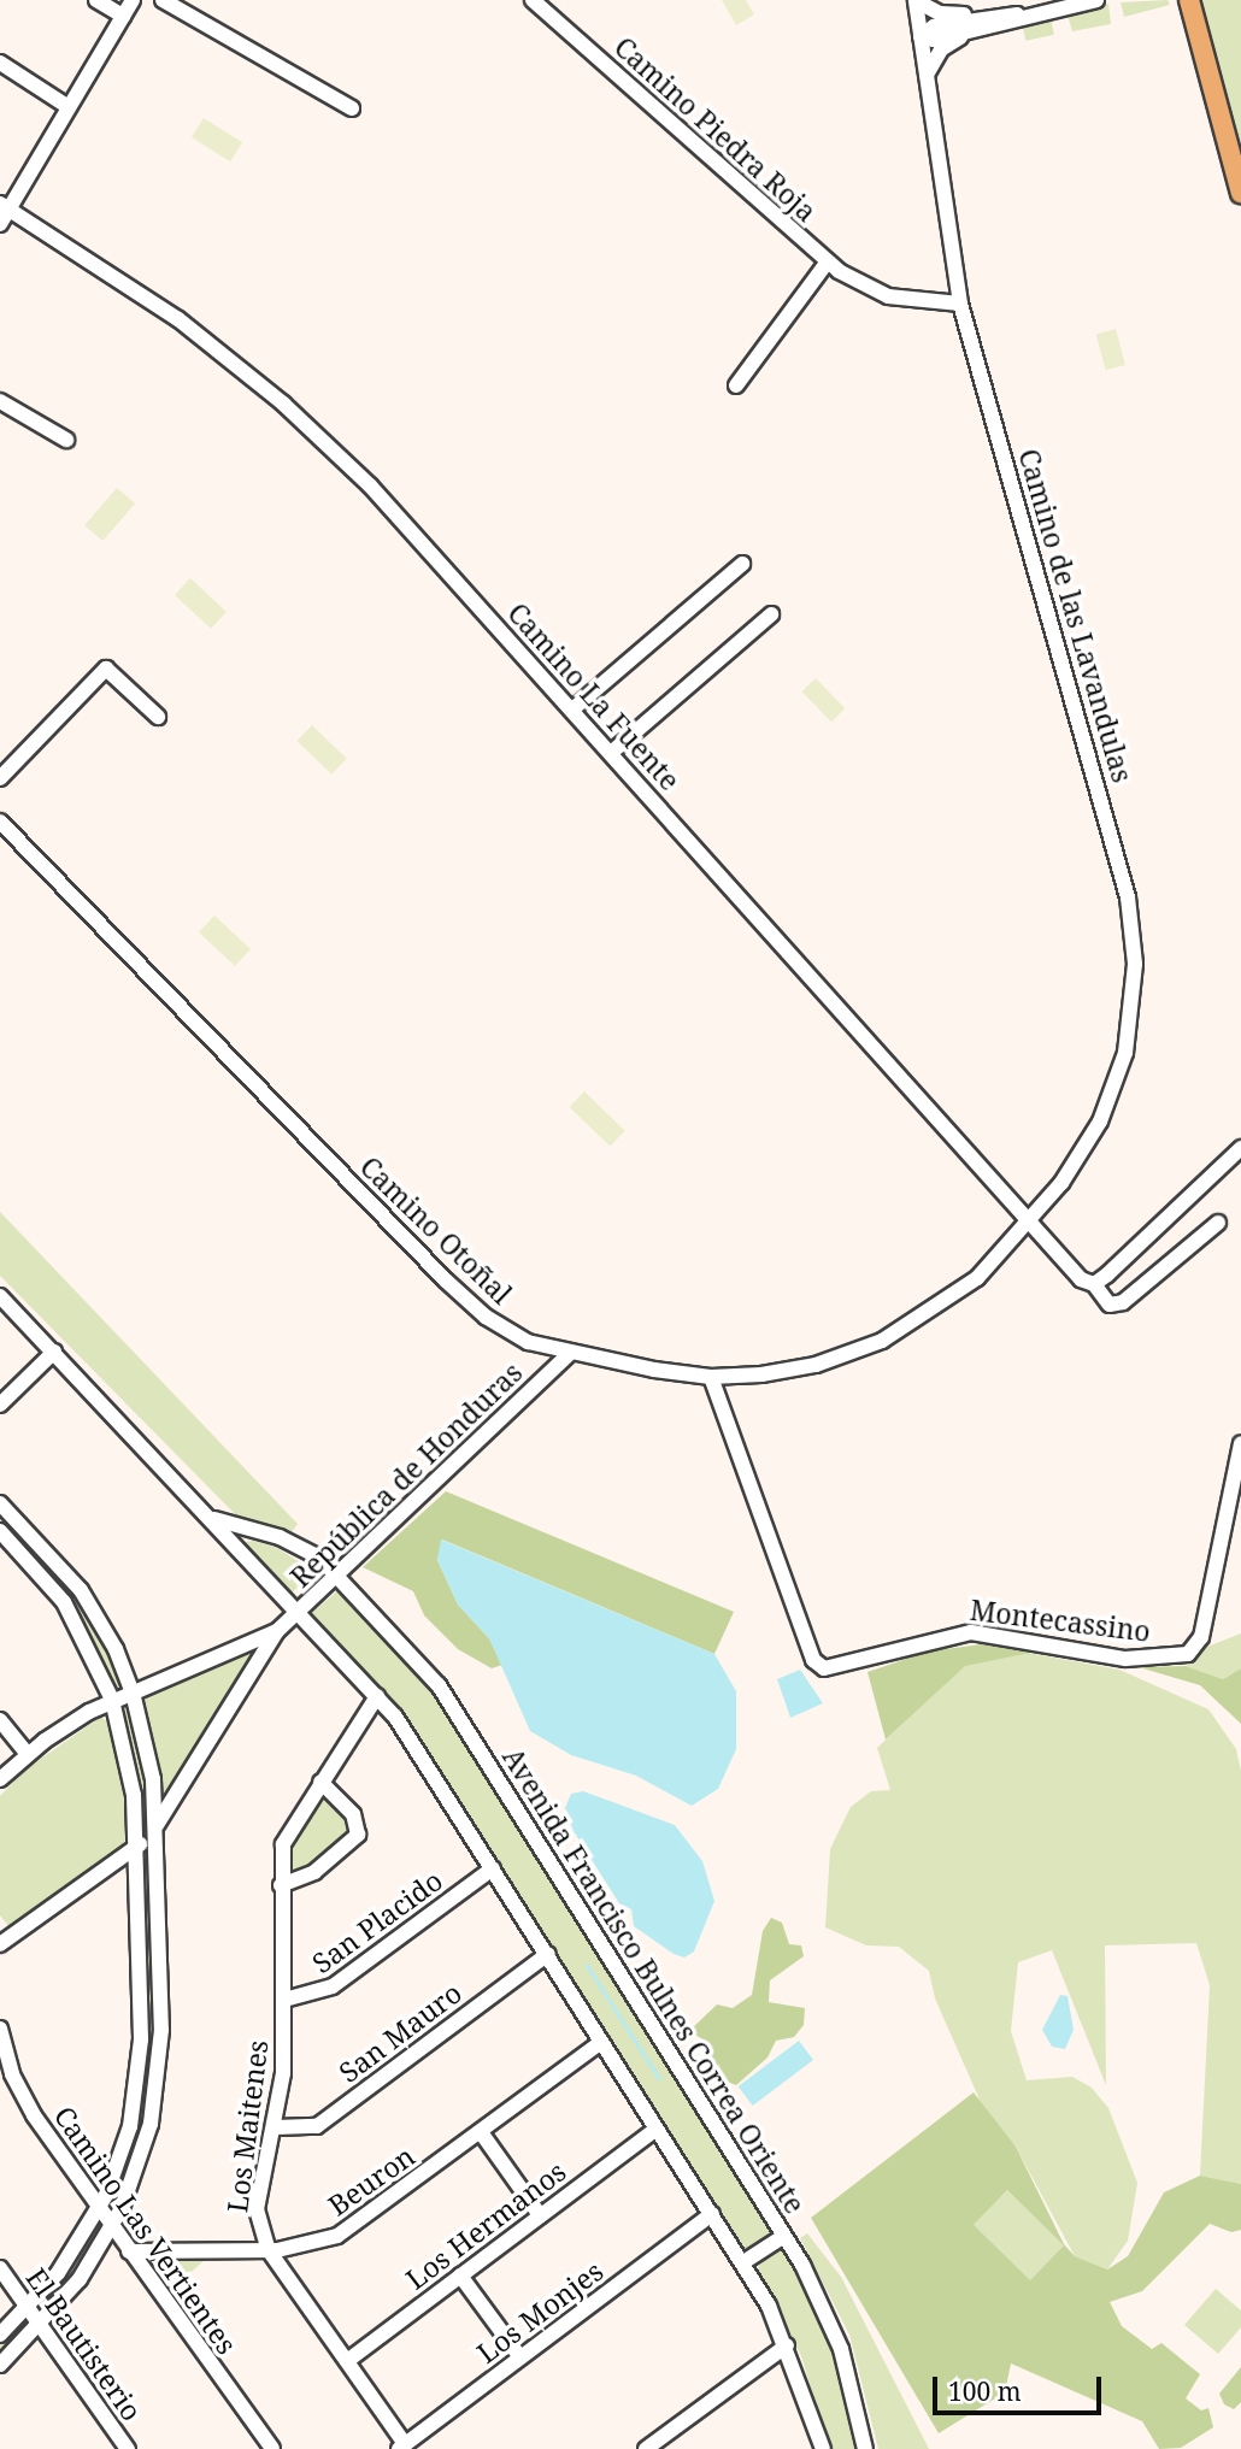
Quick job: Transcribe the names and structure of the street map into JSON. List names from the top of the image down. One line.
{"streets":{"street":["Camino Piedra Roja","Camino de las Lavandulas","Camino La Fuente","Camino Otoñal","República de Honduras","Montecassino","San Placido","Avenida Francisco Bulnes Correa Oriente","San Mauro","Los Maitenes","Beuron","Los Hermanos","Camino Las Vertientes","Los Monjes","El Bautisterio"]},"crossings":[["Camino Piedra Roja","Camino de las Lavandulas"],["Camino de las Lavandulas","Camino La Fuente"],["Camino de las Lavandulas","Camino Otoñal"],["Camino La Fuente","Camino Otoñal"],["Camino Otoñal","República de Honduras"],["Camino Otoñal","Montecassino"],["República de Honduras","Avenida Francisco Bulnes Correa Oriente"],["San Placido","Los Maitenes"],["San Mauro","Los Maitenes"],["Los Maitenes","Beuron"],["Los Maitenes","Los Hermanos"],["Los Maitenes","Los Monjes"],["Beuron","Camino Las Vertientes"]],"scale_bar":"100 m"}
